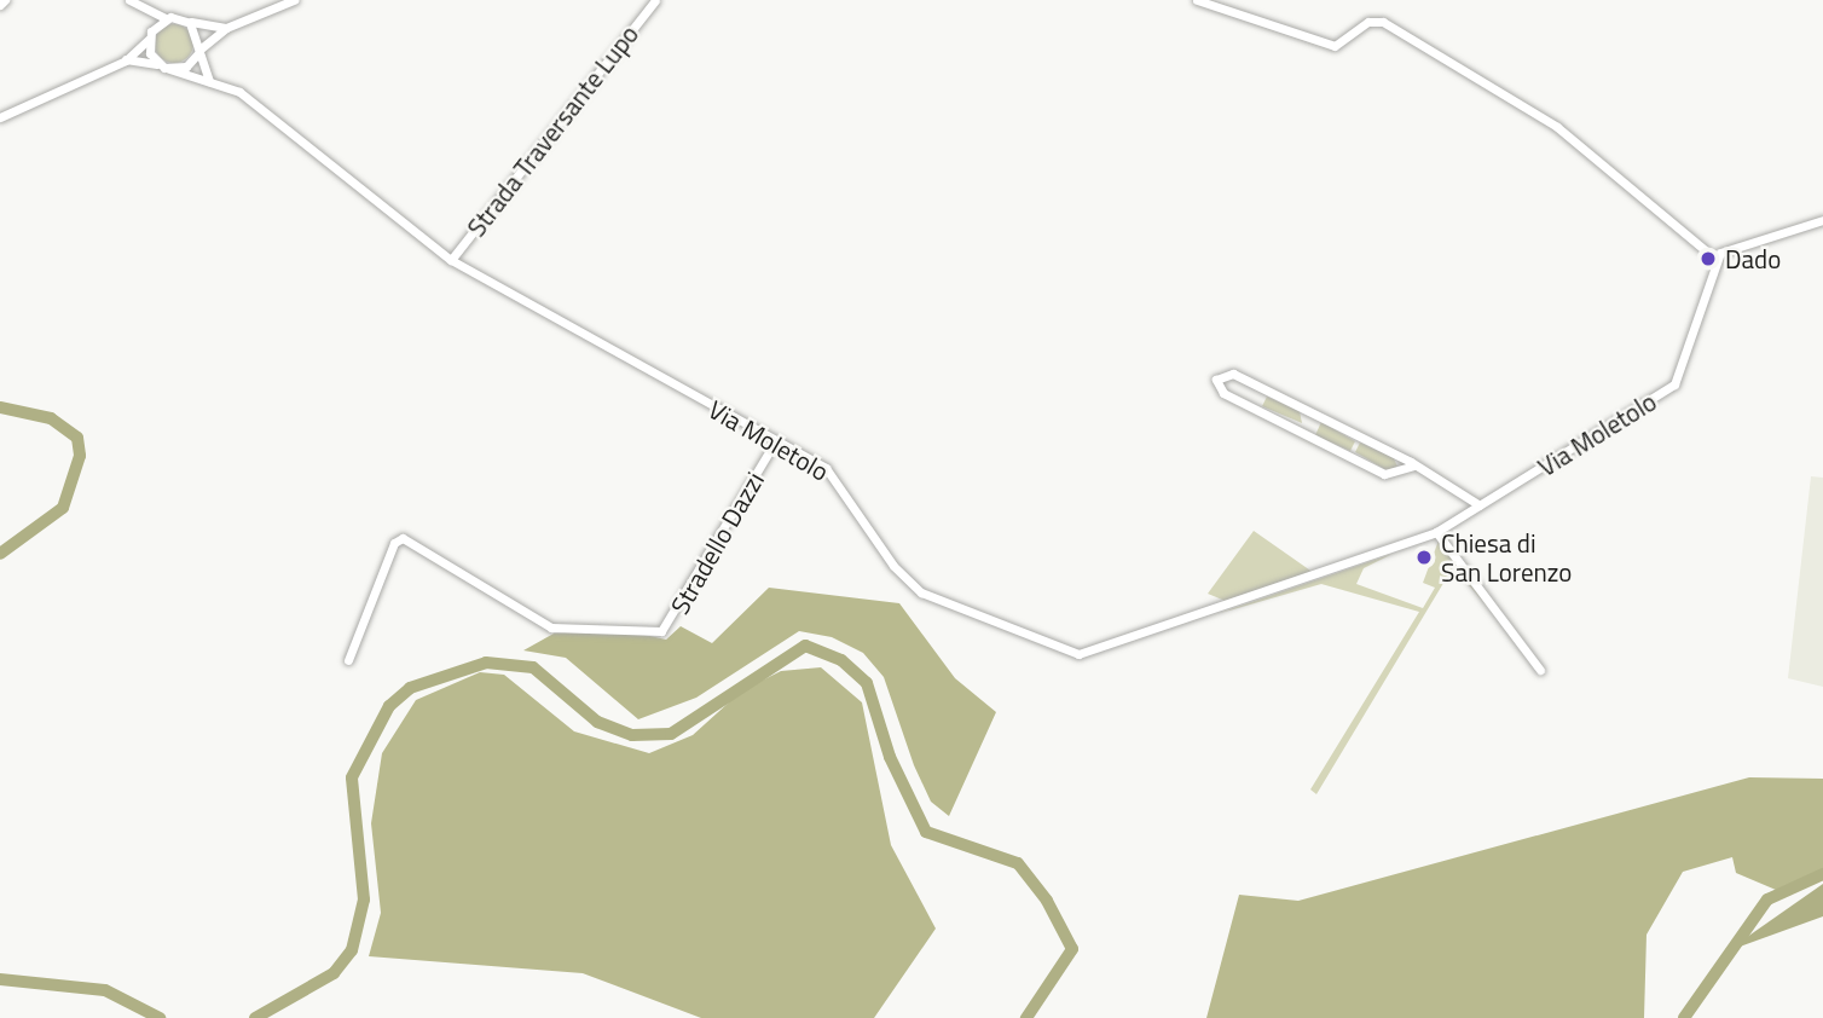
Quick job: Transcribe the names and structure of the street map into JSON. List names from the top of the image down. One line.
{"streets":{"street":["Strada Traversante Lupo","Via Moletolo","Stradello Dazzi"]},"crossings":[["Strada Traversante Lupo","Via Moletolo"],["Via Moletolo","Stradello Dazzi"]],"places":["Dado","Chiesa di San Lorenzo"]}
